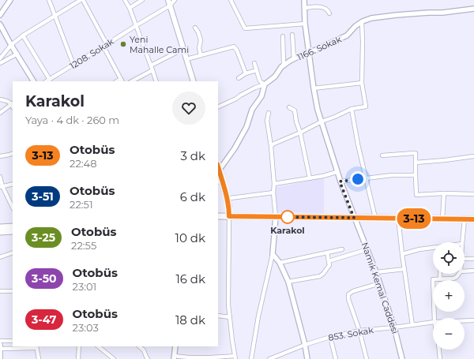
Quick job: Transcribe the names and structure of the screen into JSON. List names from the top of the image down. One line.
{"streets":{"street":["1166. Sokak","1208. Sokak","Namık Kemal Caddesi","853. Sokak"]},"crossings":[["1166. Sokak","Namık Kemal Caddesi"],["Namık Kemal Caddesi","853. Sokak"]],"places":["Yeni Mahalle Cami","Karakol"],"lines":["bus line 3-13"],"page":{"on_map":"3-13","heading":["Karakol","Yaya · 4 dk · 260 m"],"list":[{"mark":"3-13","name":"Otobüs","note":"22:48","value":"3 dk"},{"mark":"3-51","name":"Otobüs","note":"22:51","value":"6 dk"},{"mark":"3-25","name":"Otobüs","note":"22:55","value":"10 dk"},{"mark":"3-50","name":"Otobüs","note":"23:01","value":"16 dk"},{"mark":"3-47","name":"Otobüs","note":"23:03","value":"18 dk"}],"map_buttons":["+","−"]}}
